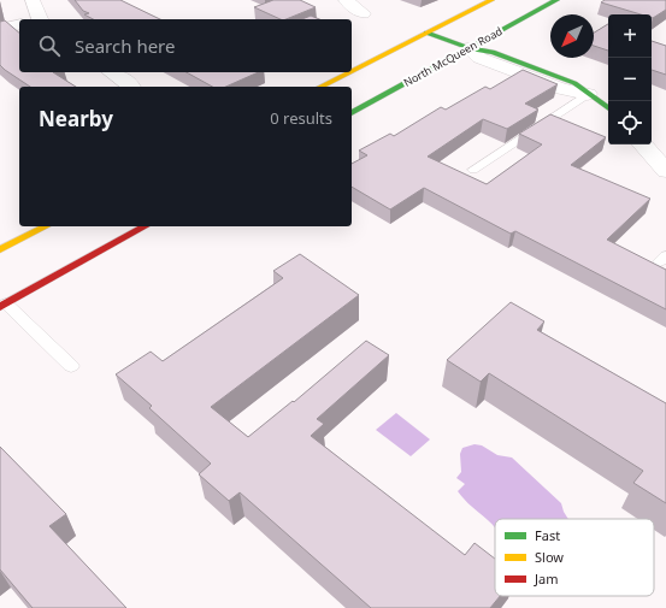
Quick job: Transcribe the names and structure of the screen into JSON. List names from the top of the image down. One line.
{"streets":{"main road":["North McQueen Road"]},"legend":["Fast","Slow","Jam"],"north":"bottom left","page":{"map_buttons":["+","−"],"search":"Search here","heading":["Nearby","0 results"]}}
